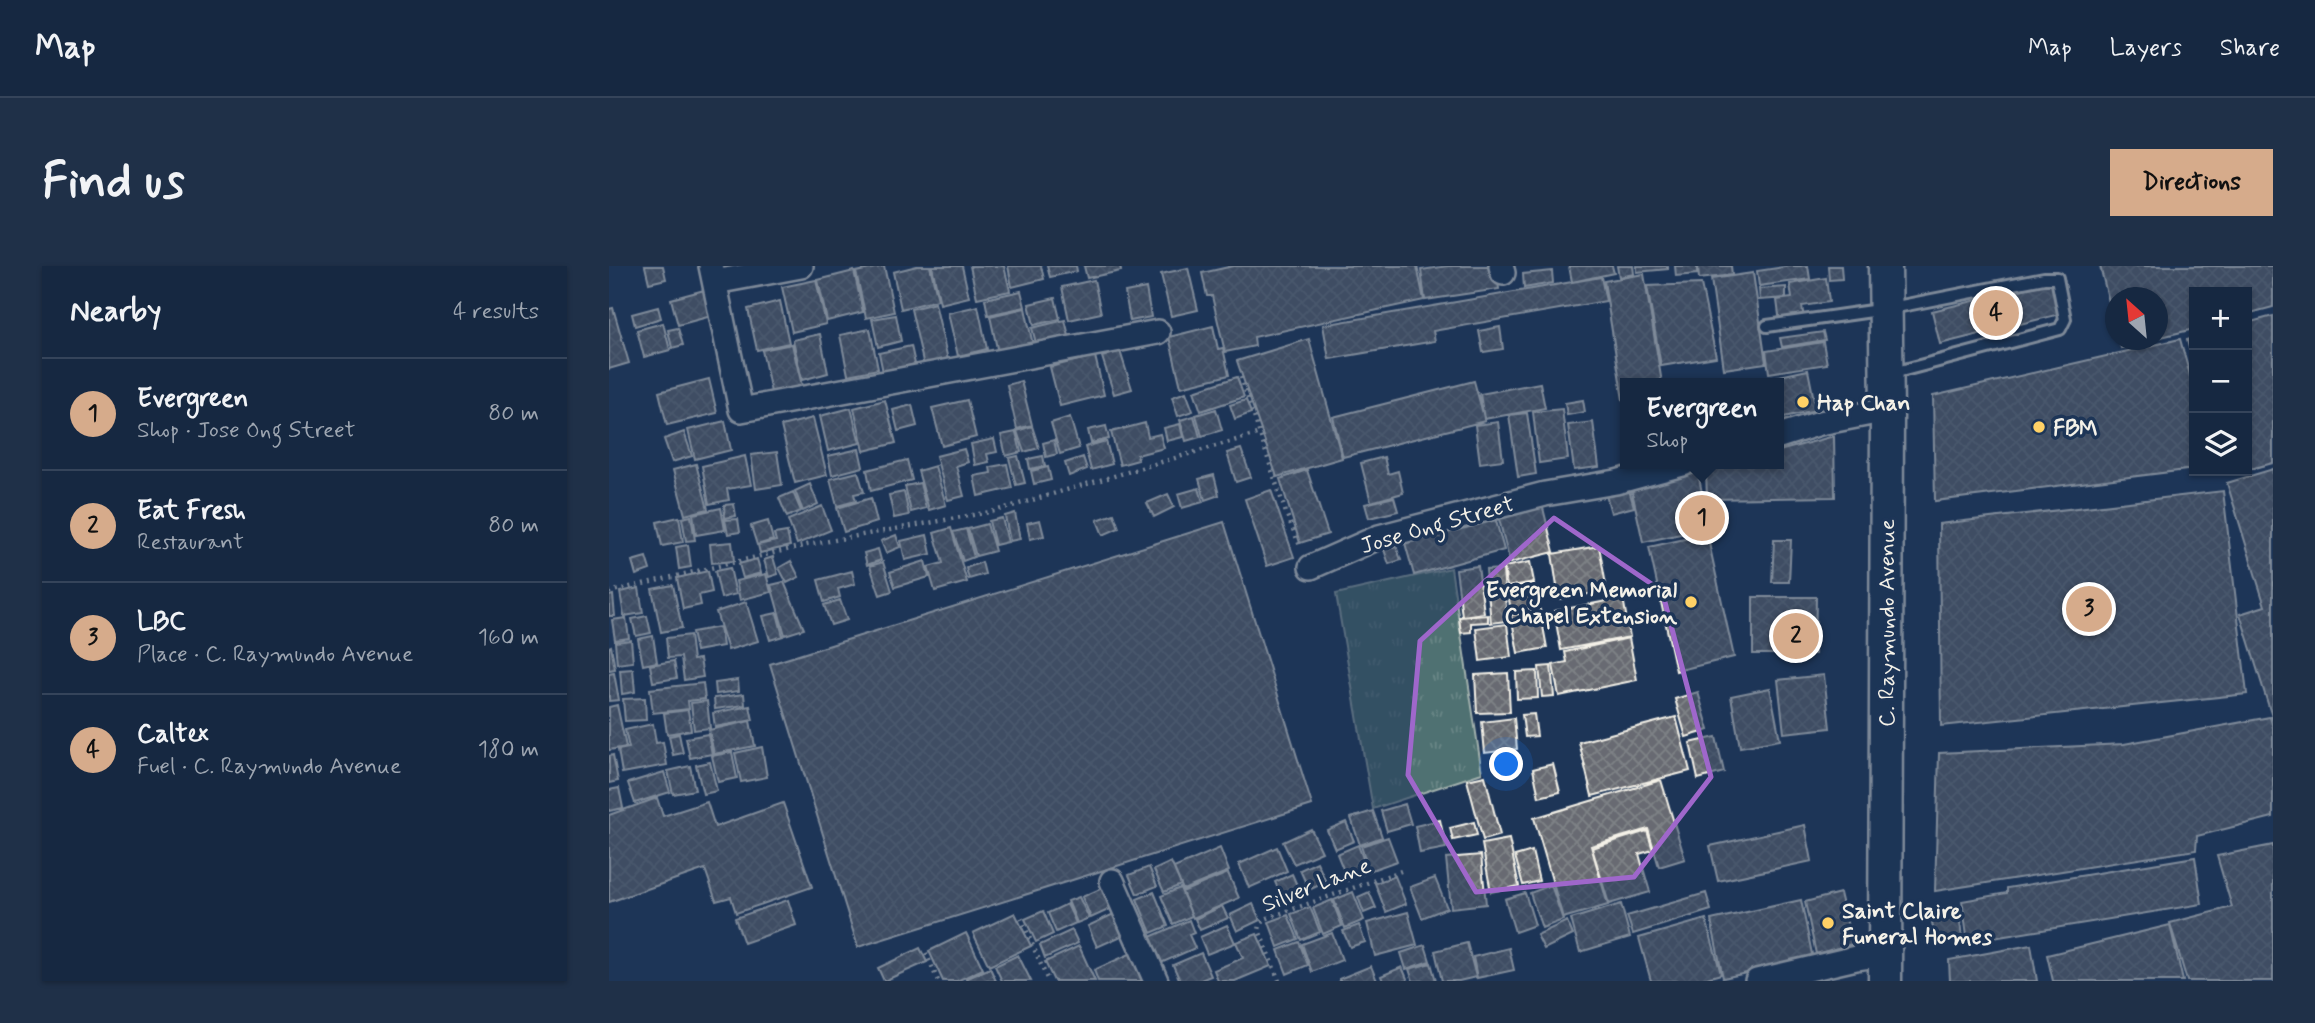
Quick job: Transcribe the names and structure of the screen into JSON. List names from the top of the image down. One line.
{"streets":{"main road":["C. Raymundo Avenue"],"street":["Jose Ong Street"],"path":["Silver Lane"]},"places":["Hap Chan","FBM","Evergreen Memorial Chapel Extension","Saint Claire Funeral Homes"],"north":"top left","page":{"header":"Map","nav":["Map","Layers","Share"],"buttons":"Directions","title":"Find us","heading":["Nearby","4 results"],"pins":["4","1","3","2"],"map_buttons":["+","−"],"list":[{"mark":"1","name":"Evergreen","note":"Shop · Jose Ong Street","value":"80 m"},{"mark":"2","name":"Eat Fresh","note":"Restaurant","value":"80 m"},{"mark":"3","name":"LBC","note":"Place · C. Raymundo Avenue","value":"160 m"},{"mark":"4","name":"Caltex","note":"Fuel · C. Raymundo Avenue","value":"180 m"}],"popup":["Evergreen","Shop"]}}
